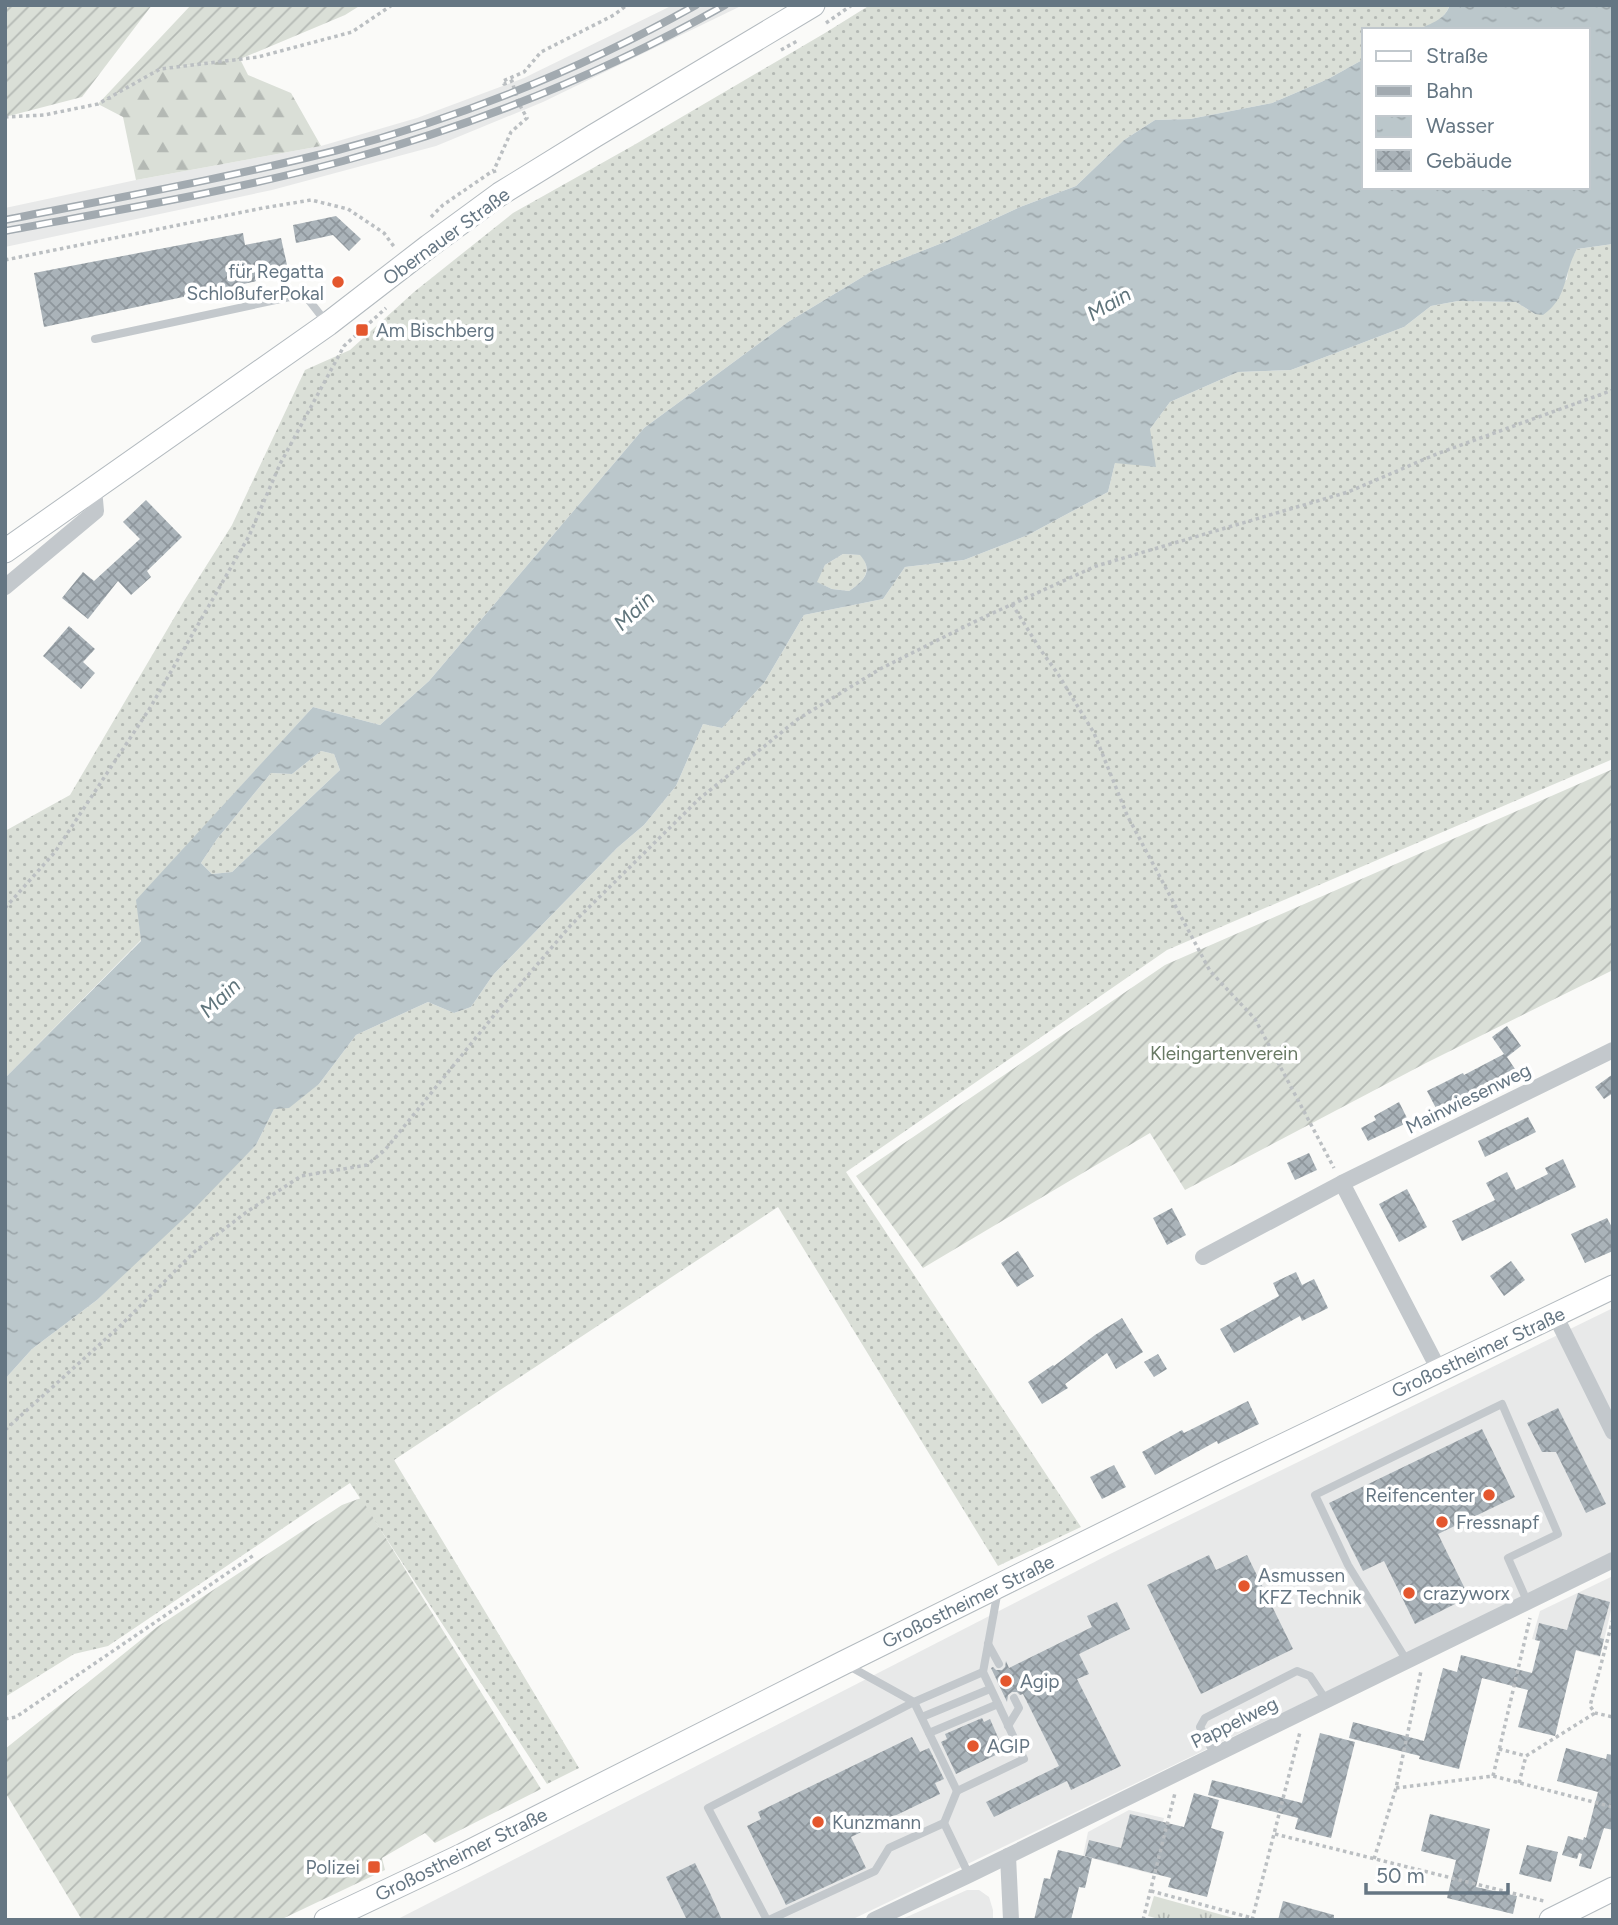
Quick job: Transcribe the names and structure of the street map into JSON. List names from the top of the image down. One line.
{"streets":{"main road":["Obernauer Straße","Großostheimer Straße"],"street":["Mainwiesenweg","Pappelweg"]},"water":["Main"],"parks":["Kleingartenverein"],"places":{"other":["für Regatta SchloßuferPokal","Reifencenter","Fressnapf","Asmussen KFZ Technik","crazyworx","Agip","AGIP","Kunzmann"],"transit":["Am Bischberg","Polizei"]},"legend":["Straße","Bahn","Wasser","Gebäude"],"scale_bar":"50 m"}
